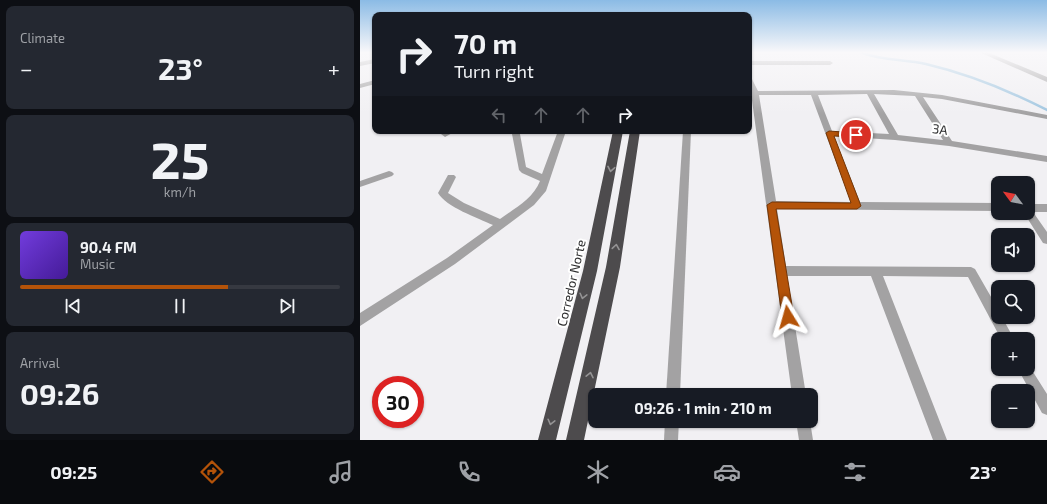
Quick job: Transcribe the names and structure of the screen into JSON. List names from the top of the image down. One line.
{"streets":{"highway":["Corredor Norte"],"street":["3A"]},"north":"top left","page":{"tile":["Climate",["25","km/h"],["Arrival","09:26"]],"turn":["70 m","Turn right"],"heat":["−","23°","+"],"map_buttons":["+","−"],"song":["90.4 FM","Music"],"limit":"30","trip":"09:26 · 1 min · 210 m","tabs":["09:25","23°"]}}
